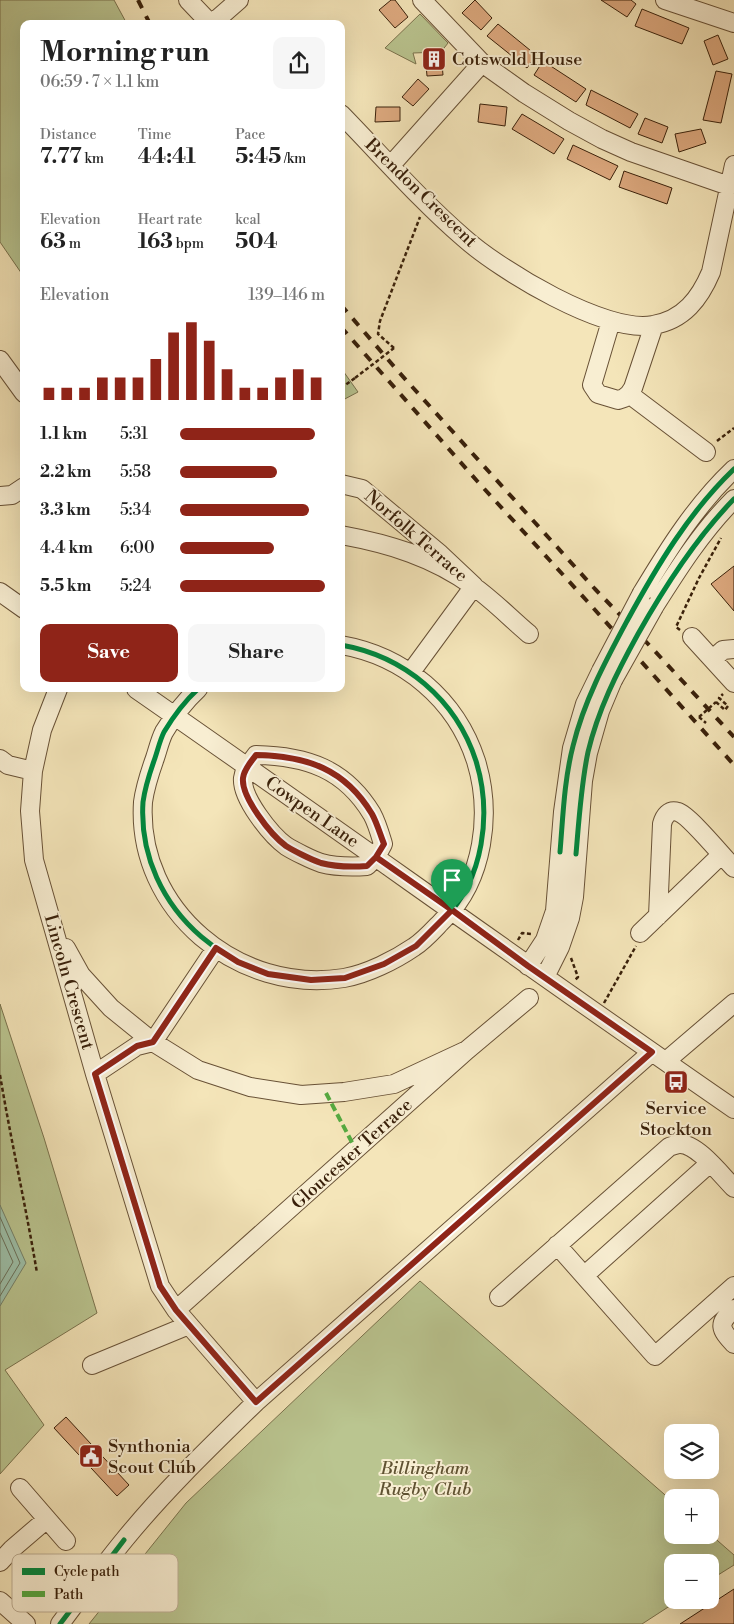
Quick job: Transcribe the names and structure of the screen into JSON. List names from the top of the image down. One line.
{"streets":{"street":["Brendon Crescent","Norfolk Terrace","Cowpen Lane","Lincoln Crescent","Gloucester Terrace"]},"crossings":[["Lincoln Crescent","Gloucester Terrace"]],"parks":["Billingham Rugby Club"],"places":{"building":["Cotswold House"],"bus stop":["Service Stockton"],"public building":["Synthonia Scout Club"]},"legend":["Cycle path","Path"],"page":{"heading":["Morning run","06:59 · 7 × 1.1 km"],"stats":[["Distance","7.77 km"],["Time","44:41"],["Pace","5:45 /km"],["Elevation","63 m"],["Heart rate","163 bpm"],["kcal","504"]],"chart":["Elevation","139–146 m"],"list":[{"name":"1.1 km","note":"5:31"},{"name":"2.2 km","note":"5:58"},{"name":"3.3 km","note":"5:34"},{"name":"4.4 km","note":"6:00"},{"name":"5.5 km","note":"5:24"}],"buttons":["Save","Share"],"map_buttons":["+","−"]}}
